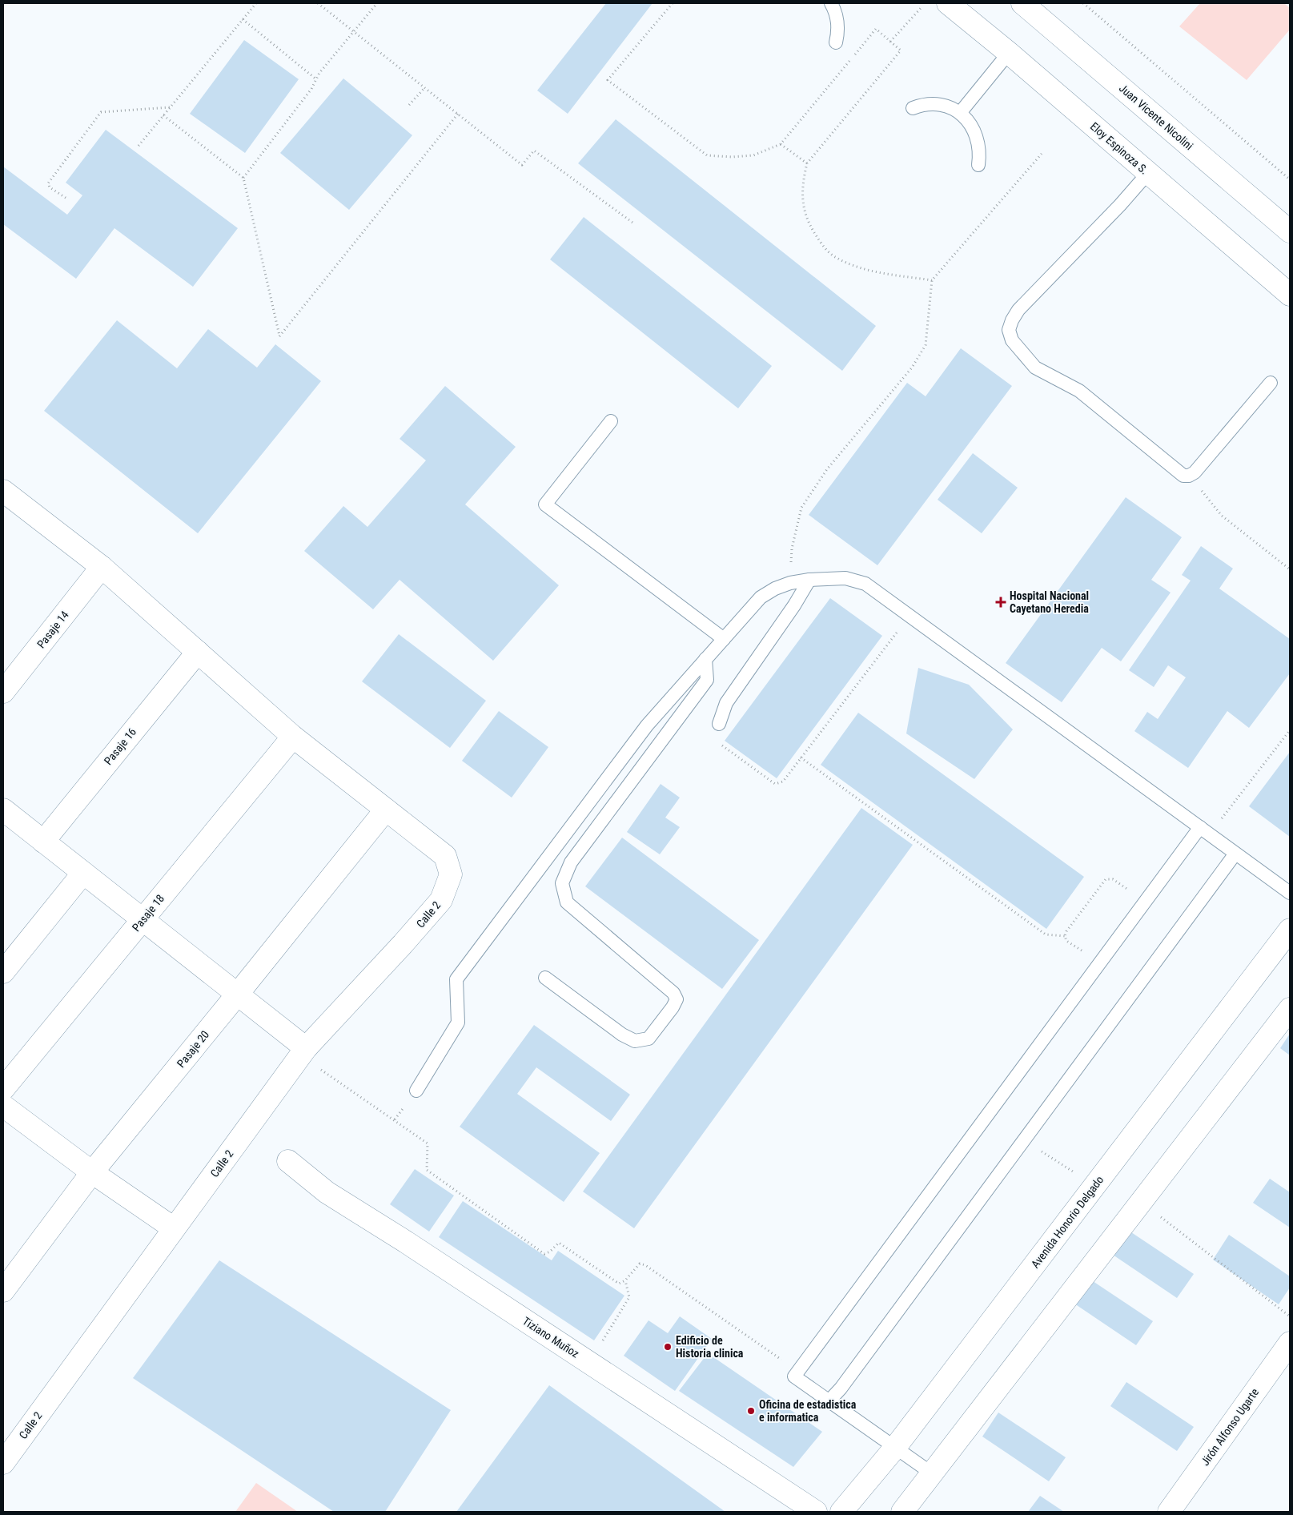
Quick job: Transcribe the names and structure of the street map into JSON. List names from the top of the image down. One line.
{"streets":{"street":["Juan Vicente Nicolini","Eloy Espinoza S.","Pasaje 14","Pasaje 16","Pasaje 18","Calle 2","Pasaje 20","Avenida Honorio Delgado","Tiziano Muñoz","Jirón Alfonso Ugarte"]},"crossings":[["Calle 2","Pasaje 20"]],"places":{"health":["Hospital Nacional Cayetano Heredia"],"other":["Edificio de Historia clinica","Oficina de estadistica e informatica"]}}
